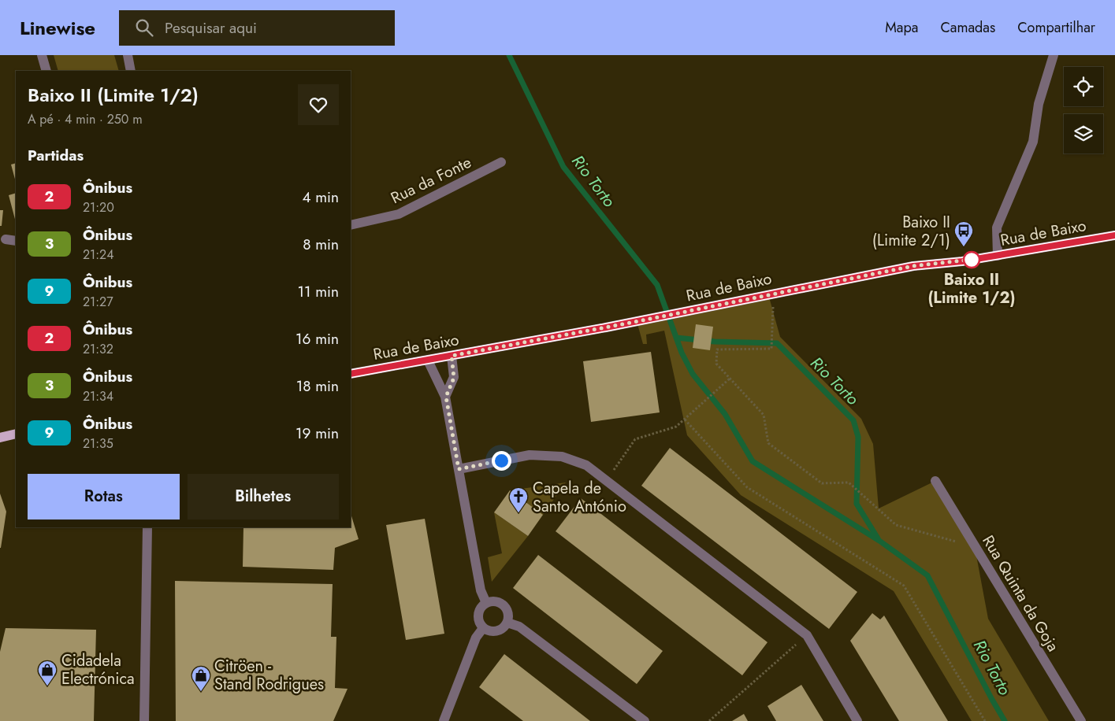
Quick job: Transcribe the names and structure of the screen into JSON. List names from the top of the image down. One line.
{"streets":{"main road":["Rua de Baixo"],"street":["Rua da Fonte","Rua Quinta da Goja"]},"water":["Rio Torto"],"places":{"bus stop":["Baixo II (Limite 2/1)"],"other":["Baixo II (Limite 1/2)"],"church":["Capela de Santo António"],"shop":["Cidadela Electrónica","Citröen - Stand Rodrigues"]},"lines":["bus line 2"],"page":{"header":"Linewise","search":"Pesquisar aqui","nav":["Mapa","Camadas","Compartilhar"],"heading":[["Baixo II (Limite 1/2)","A pé · 4 min · 250 m"],"Partidas"],"list":[{"mark":"2","name":"Ônibus","note":"21:20","value":"4 min"},{"mark":"3","name":"Ônibus","note":"21:24","value":"8 min"},{"mark":"9","name":"Ônibus","note":"21:27","value":"11 min"},{"mark":"2","name":"Ônibus","note":"21:32","value":"16 min"},{"mark":"3","name":"Ônibus","note":"21:34","value":"18 min"},{"mark":"9","name":"Ônibus","note":"21:35","value":"19 min"}],"buttons":["Rotas","Bilhetes"]}}
